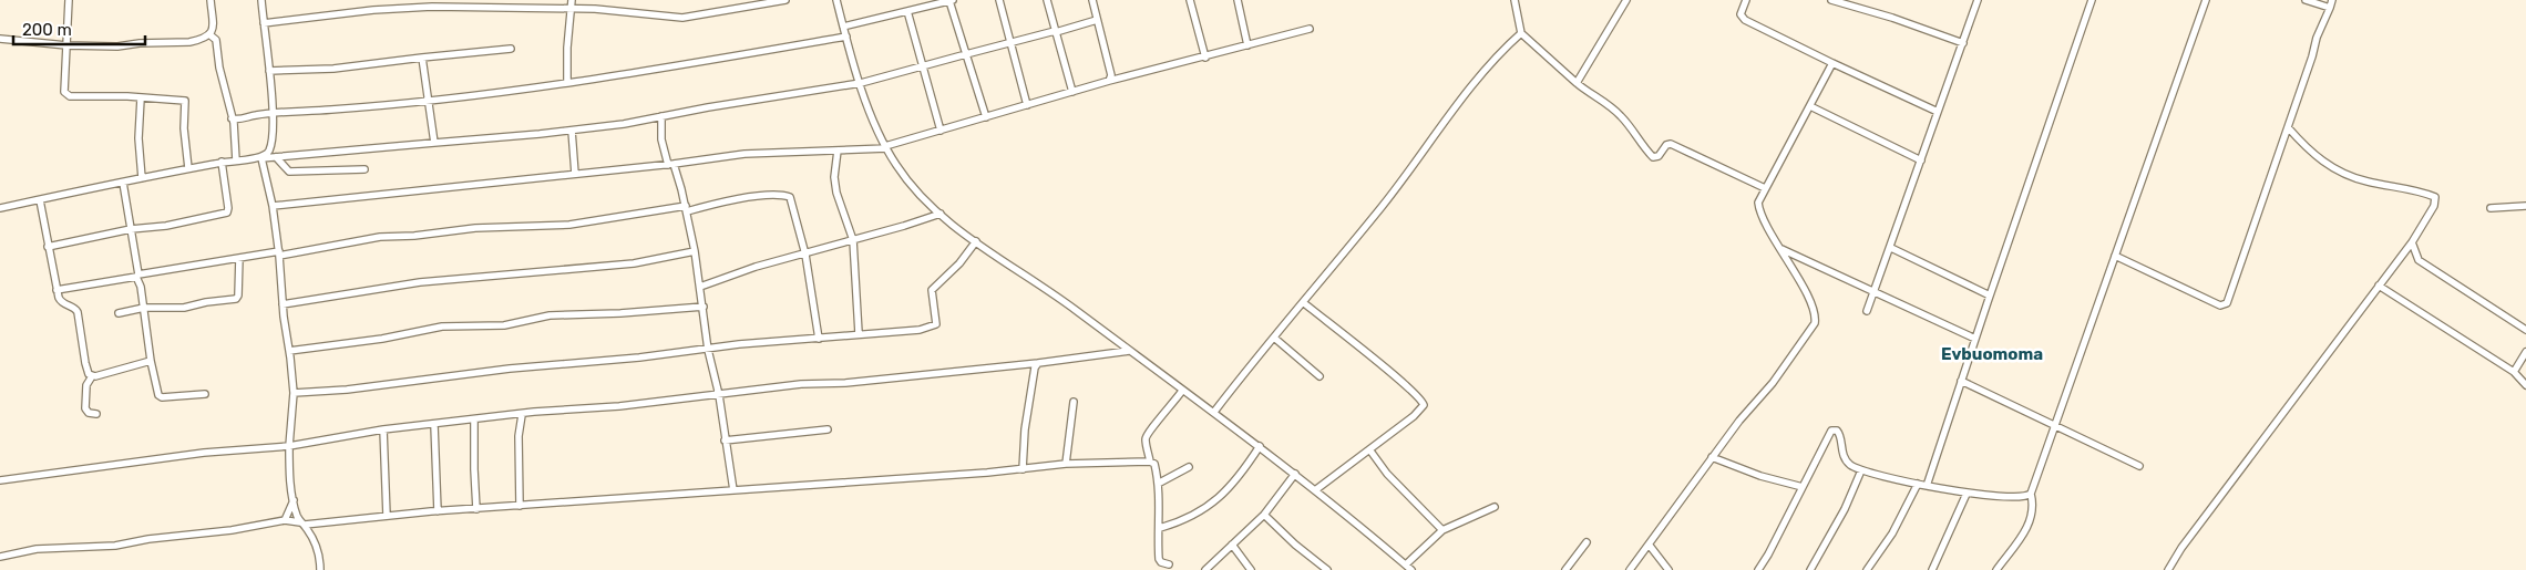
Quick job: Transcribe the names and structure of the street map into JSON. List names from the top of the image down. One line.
{"districts":["Evbuomoma"],"scale_bar":"200 m"}
